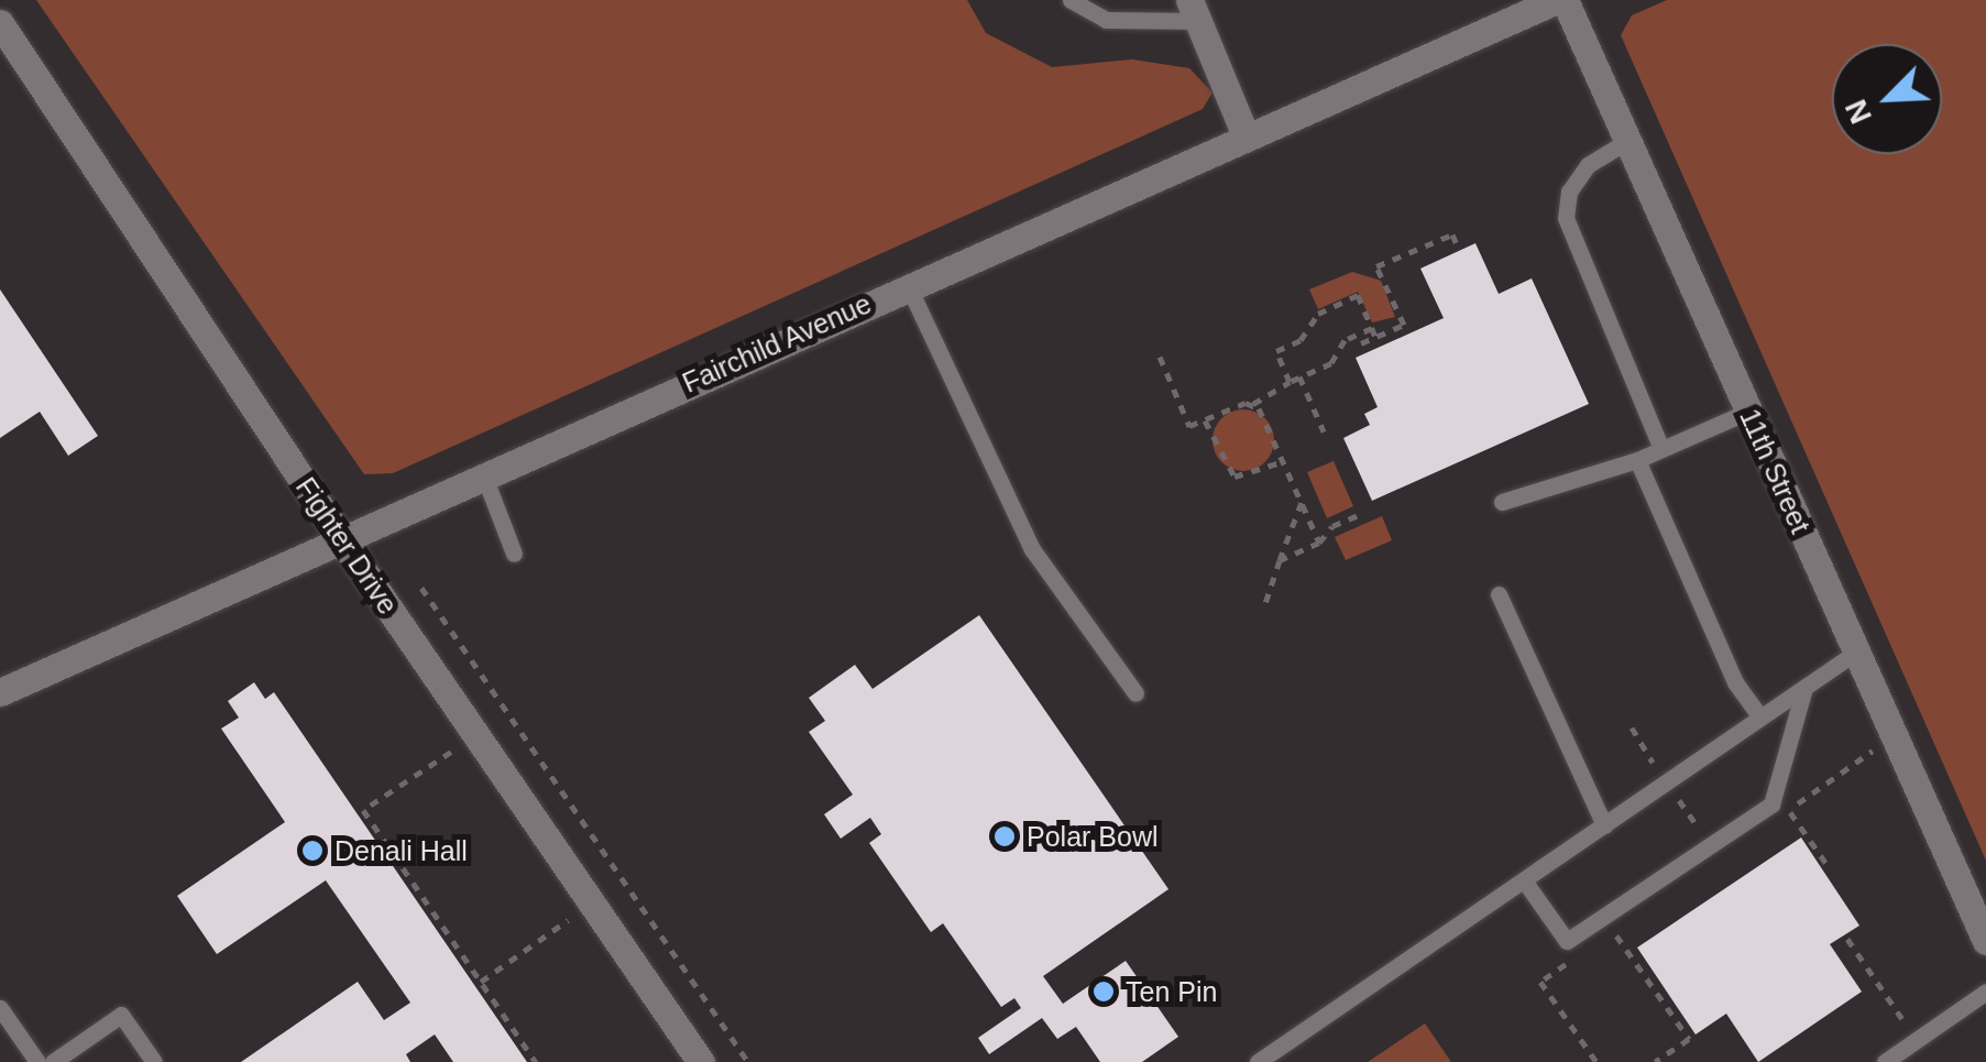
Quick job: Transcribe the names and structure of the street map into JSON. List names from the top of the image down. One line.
{"streets":{"street":["Fairchild Avenue","11th Street","Fighter Drive"]},"crossings":[["Fairchild Avenue","11th Street"],["Fairchild Avenue","Fighter Drive"]],"places":["Polar Bowl","Denali Hall","Ten Pin"],"north":"bottom left"}
